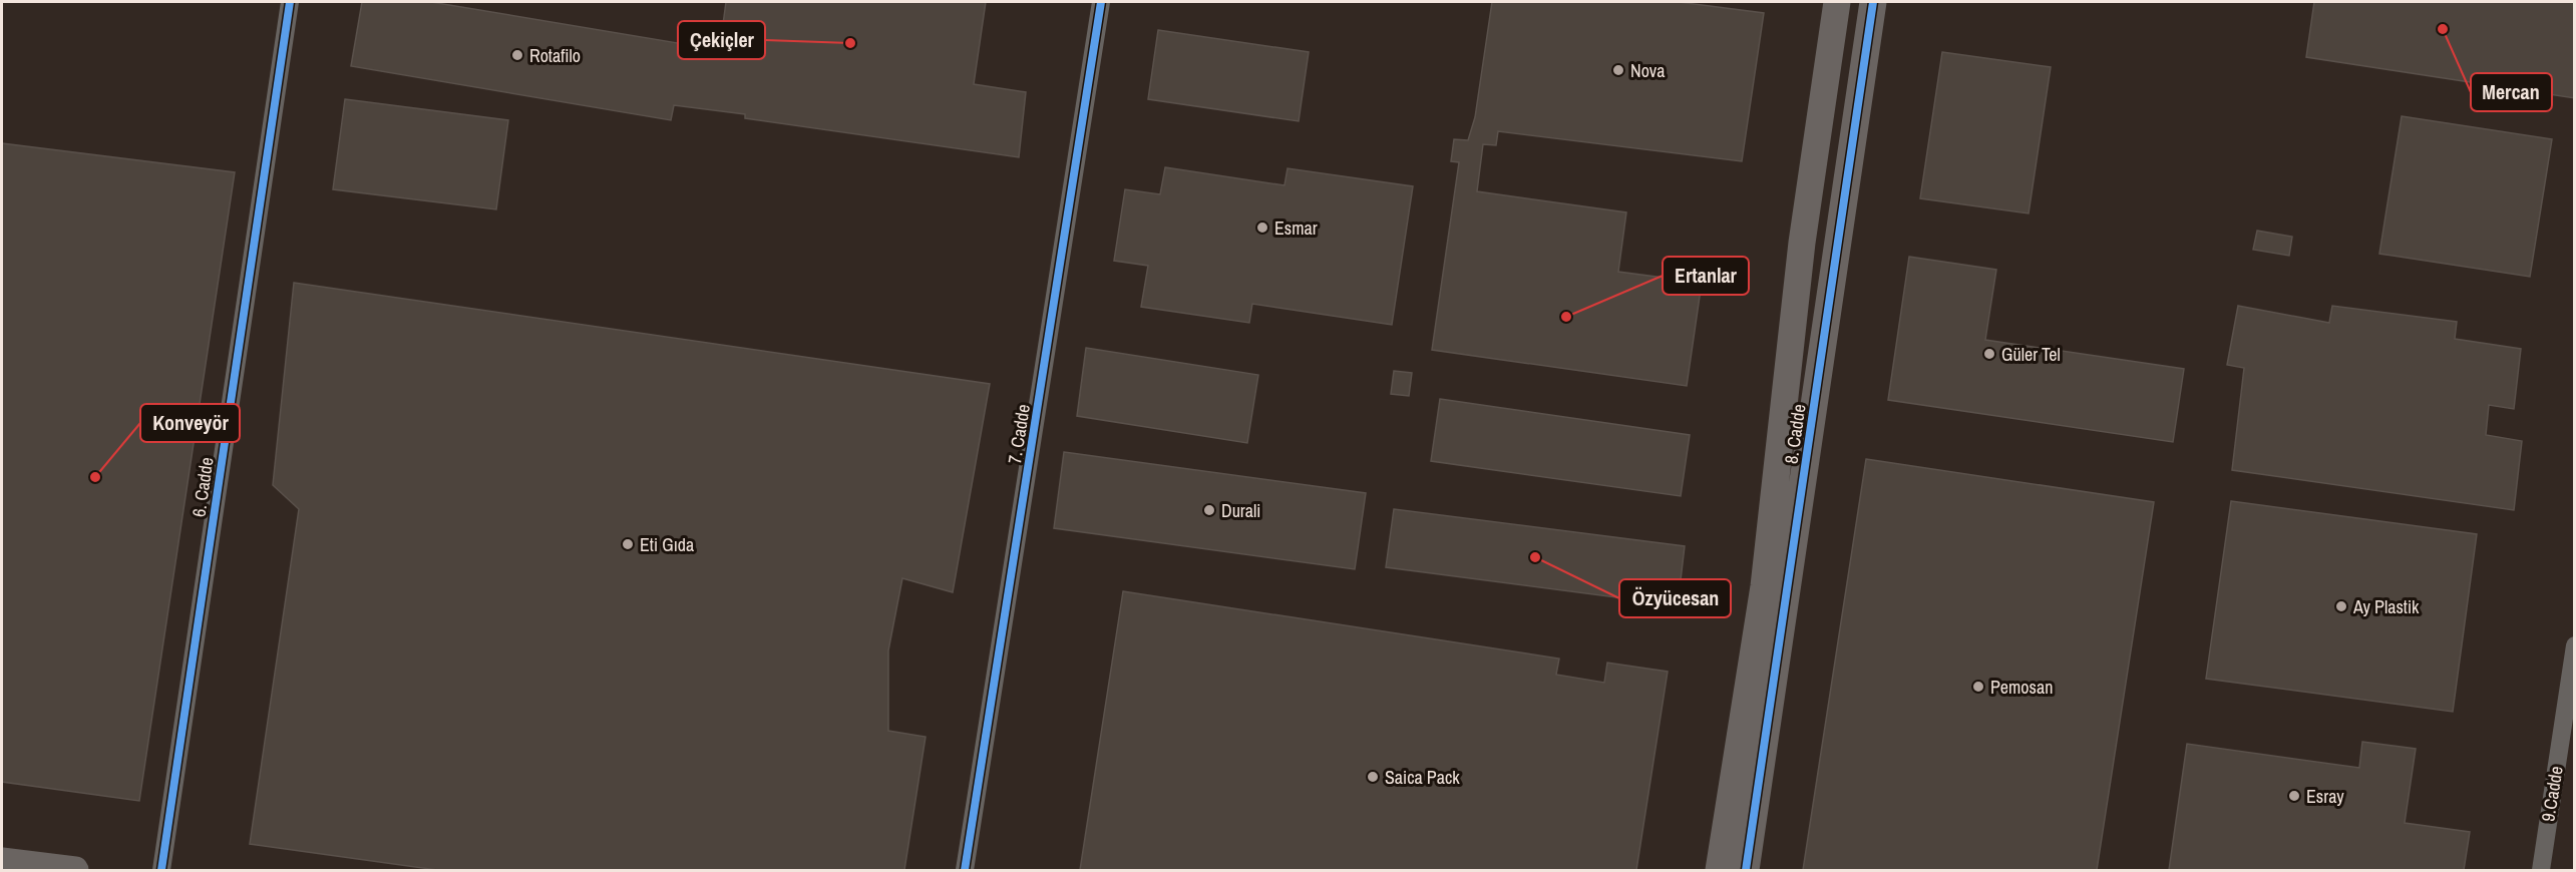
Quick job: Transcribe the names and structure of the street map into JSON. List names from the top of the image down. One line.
{"streets":{"street":["7. Cadde","8. Cadde","6. Cadde","9.Cadde"]},"places":["Mercan","Çekiçler","Rotafilo","Nova","Esmar","Ertanlar","Güler Tel","Konveyör","Durali","Eti Gıda","Özyücesan","Ay Plastik","Pemosan","Saica Pack","Esray"]}
